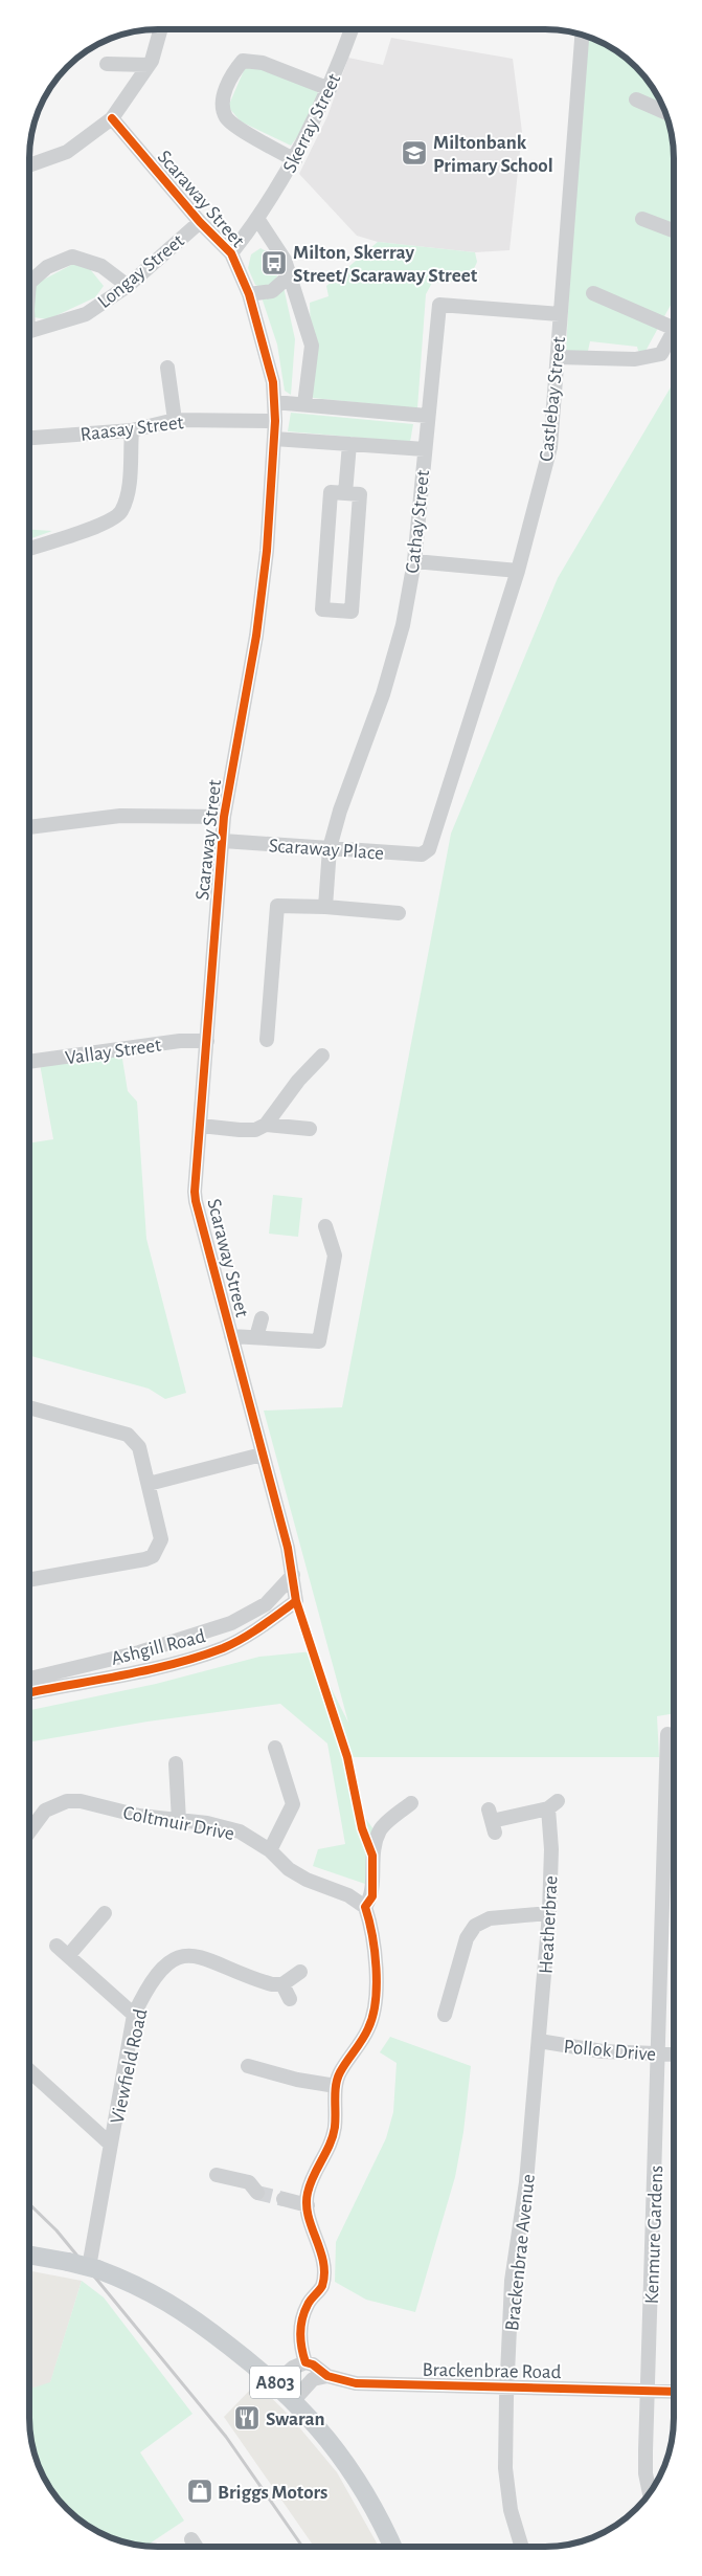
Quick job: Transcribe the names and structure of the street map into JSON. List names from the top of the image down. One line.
{"streets":{"main road":["A803"],"street":["Skerray Street","Scaraway Street","Longay Street","Castlebay Street","Raasay Street","Cathay Street","Scaraway Place","Vallay Street","Ashgill Road","Coltmuir Drive","Heatherbrae","Pollok Drive","Viewfield Road","Kenmure Gardens","Brackenbrae Avenue","Brackenbrae Road"]},"crossings":[["Skerray Street","Scaraway Street"],["Scaraway Street","Longay Street"],["Scaraway Street","Raasay Street"],["Scaraway Street","Scaraway Place"],["Scaraway Street","Vallay Street"],["Scaraway Street","Ashgill Road"],["Castlebay Street","Cathay Street"],["Castlebay Street","Scaraway Place"],["Cathay Street","Scaraway Place"],["Heatherbrae","Pollok Drive"],["Heatherbrae","Brackenbrae Avenue"],["Pollok Drive","Kenmure Gardens"],["Pollok Drive","Brackenbrae Avenue"],["Viewfield Road","A803"],["Kenmure Gardens","Brackenbrae Road"],["Brackenbrae Avenue","Brackenbrae Road"]],"places":{"school or university":["Miltonbank Primary School"],"bus stop":["Milton, Skerray Street/ Scaraway Street"],"restaurant":["Swaran"],"shop":["Briggs Motors"]}}
